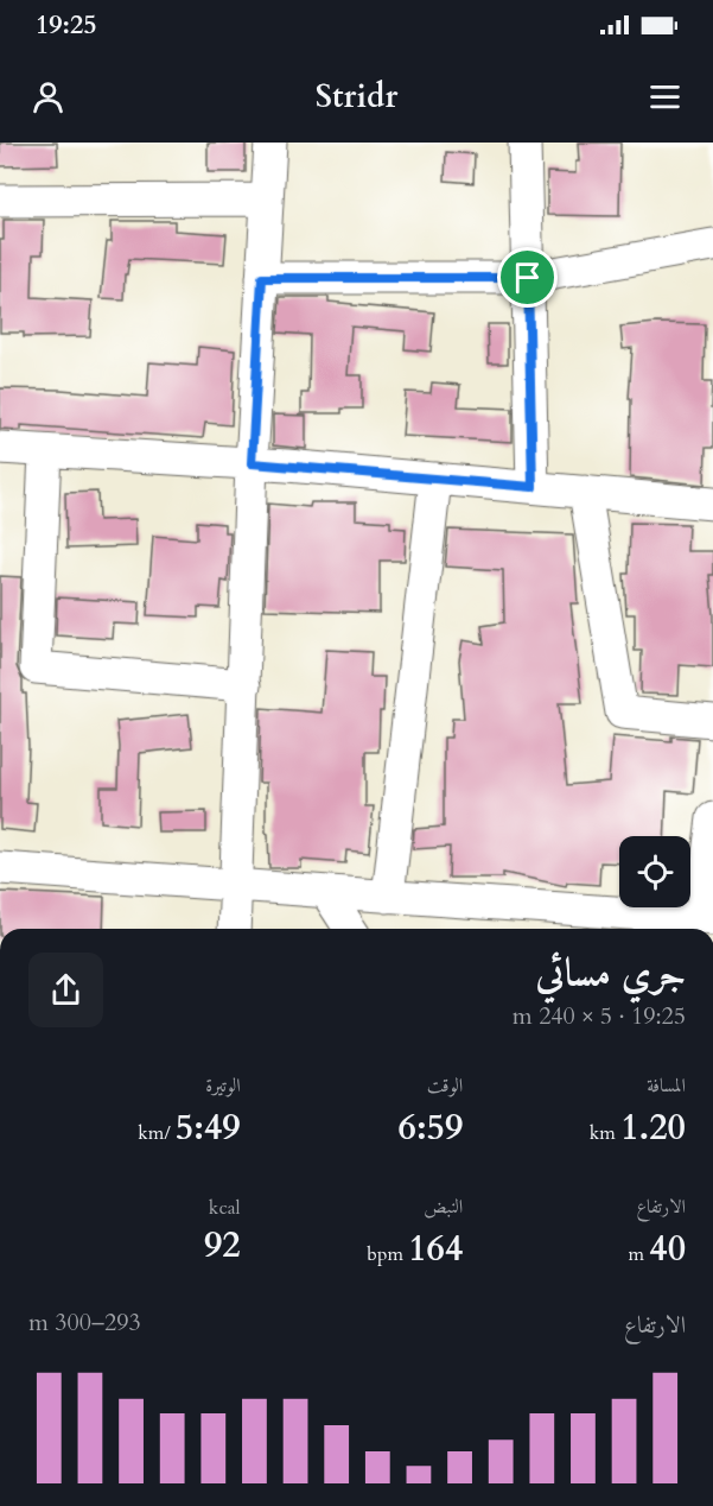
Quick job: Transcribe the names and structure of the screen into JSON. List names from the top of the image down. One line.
{"page":{"status":"19:25","header":"Stridr","heading":["جري مسائي","19:25 · 5 × 240 m"],"stats":[["المسافة","1.20 km"],["الوقت","6:59"],["الوتيرة","5:49 /km"],["الارتفاع","40 m"],["النبض","164 bpm"],["kcal","92"]],"chart":["الارتفاع","293–300 m"]}}
